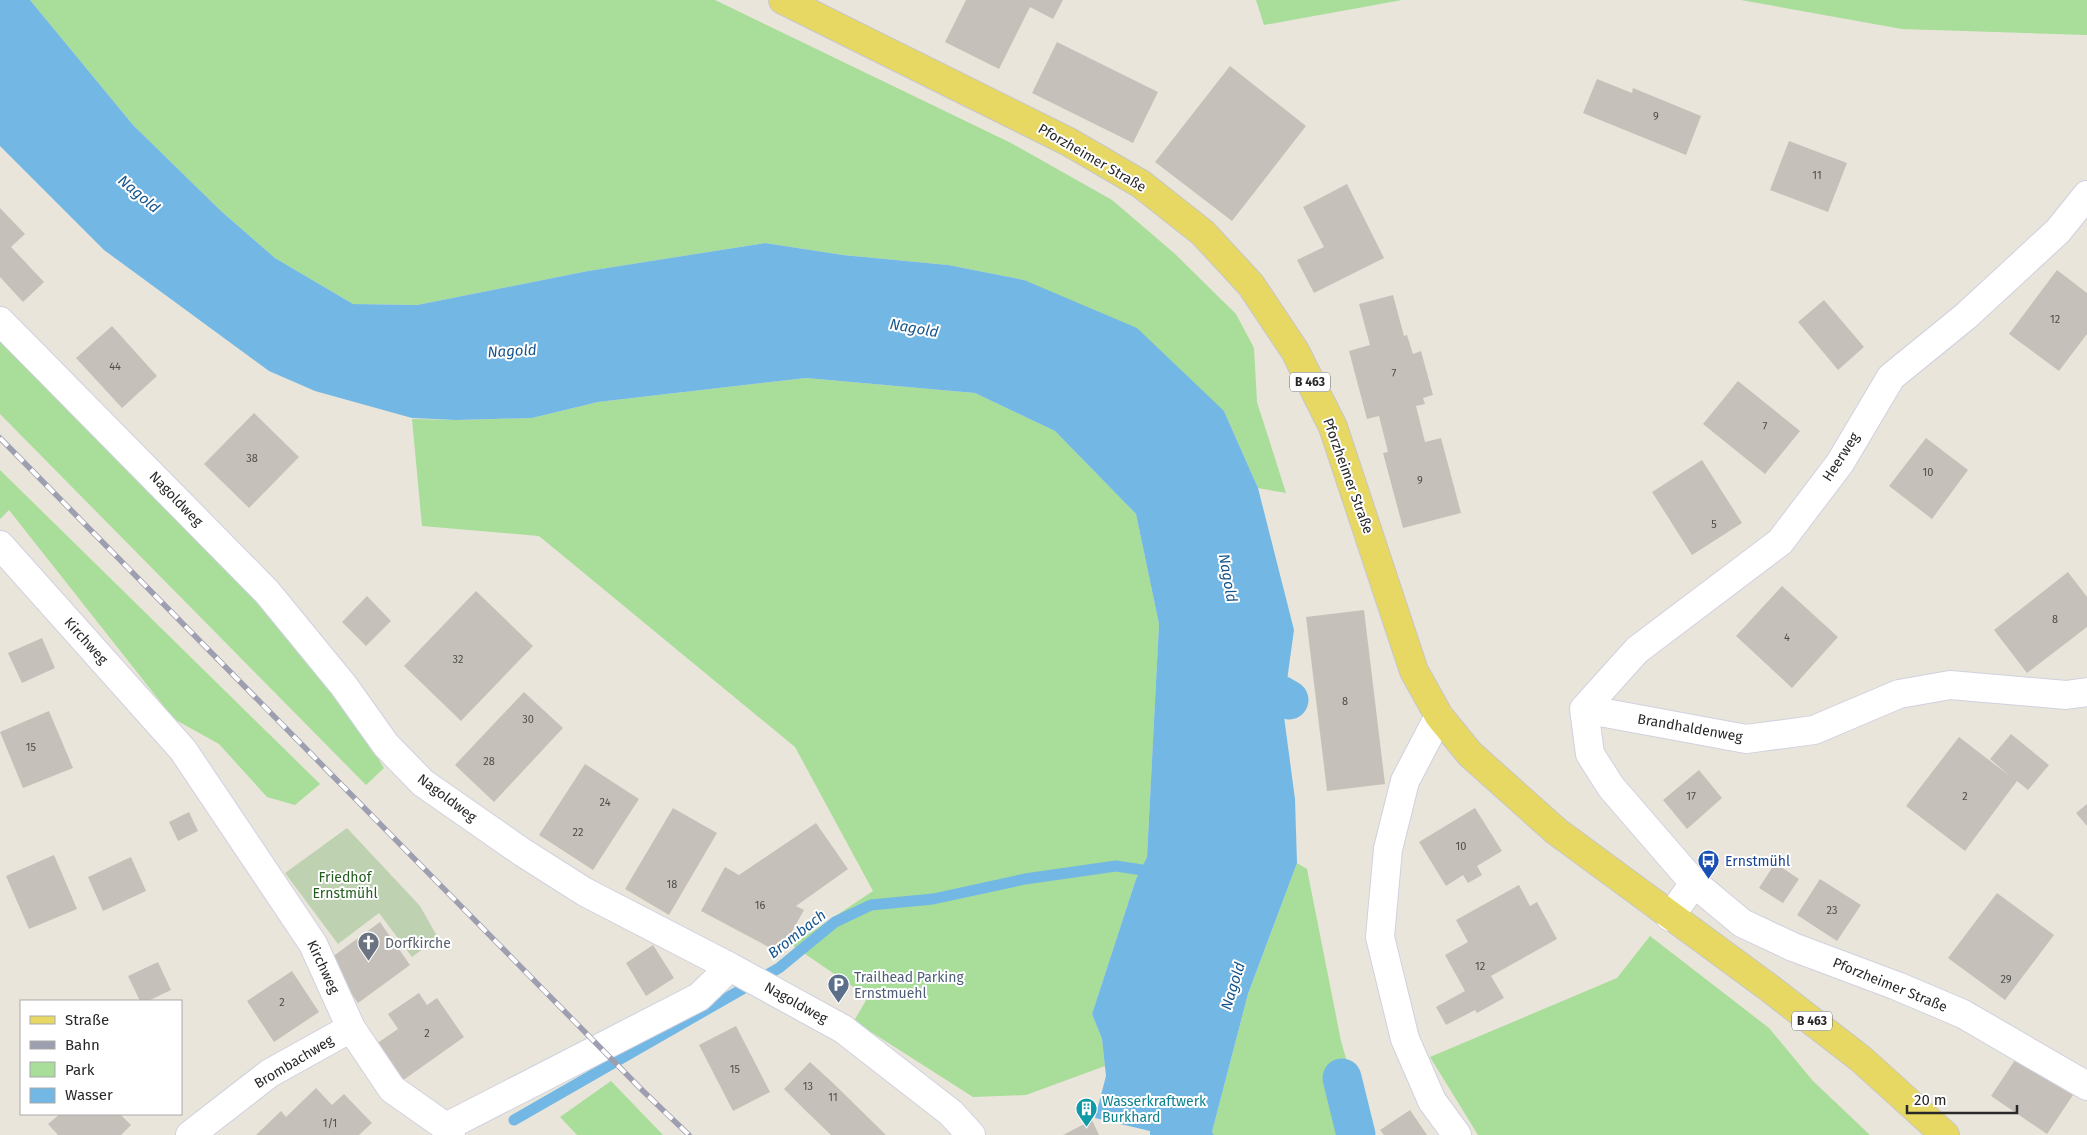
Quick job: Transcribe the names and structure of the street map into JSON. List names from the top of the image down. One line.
{"streets":{"main road":["Pforzheimer Straße","B 463"],"street":["Heerweg","Nagoldweg","Kirchweg","Brandhaldenweg","Brombachweg"]},"crossings":[["Pforzheimer Straße","Heerweg"],["Pforzheimer Straße","Brandhaldenweg"],["Heerweg","Brandhaldenweg"],["Nagoldweg","Kirchweg"],["Kirchweg","Brombachweg"]],"water":["Nagold","Brombach"],"parks":["Friedhof Ernstmühl"],"places":{"bus stop":["Ernstmühl"],"church":["Dorfkirche"],"parking":["Trailhead Parking Ernstmuehl"],"building":["Wasserkraftwerk Burkhard"]},"house_numbers":["9","11","12","44","7","7","38","10","9","5","8","4","32","8","30","15","28","17","2","24","22","10","18","16","23","12","29","2","2","15","13","11","1/1"],"legend":["Straße","Bahn","Park","Wasser"],"scale_bar":"20 m"}
